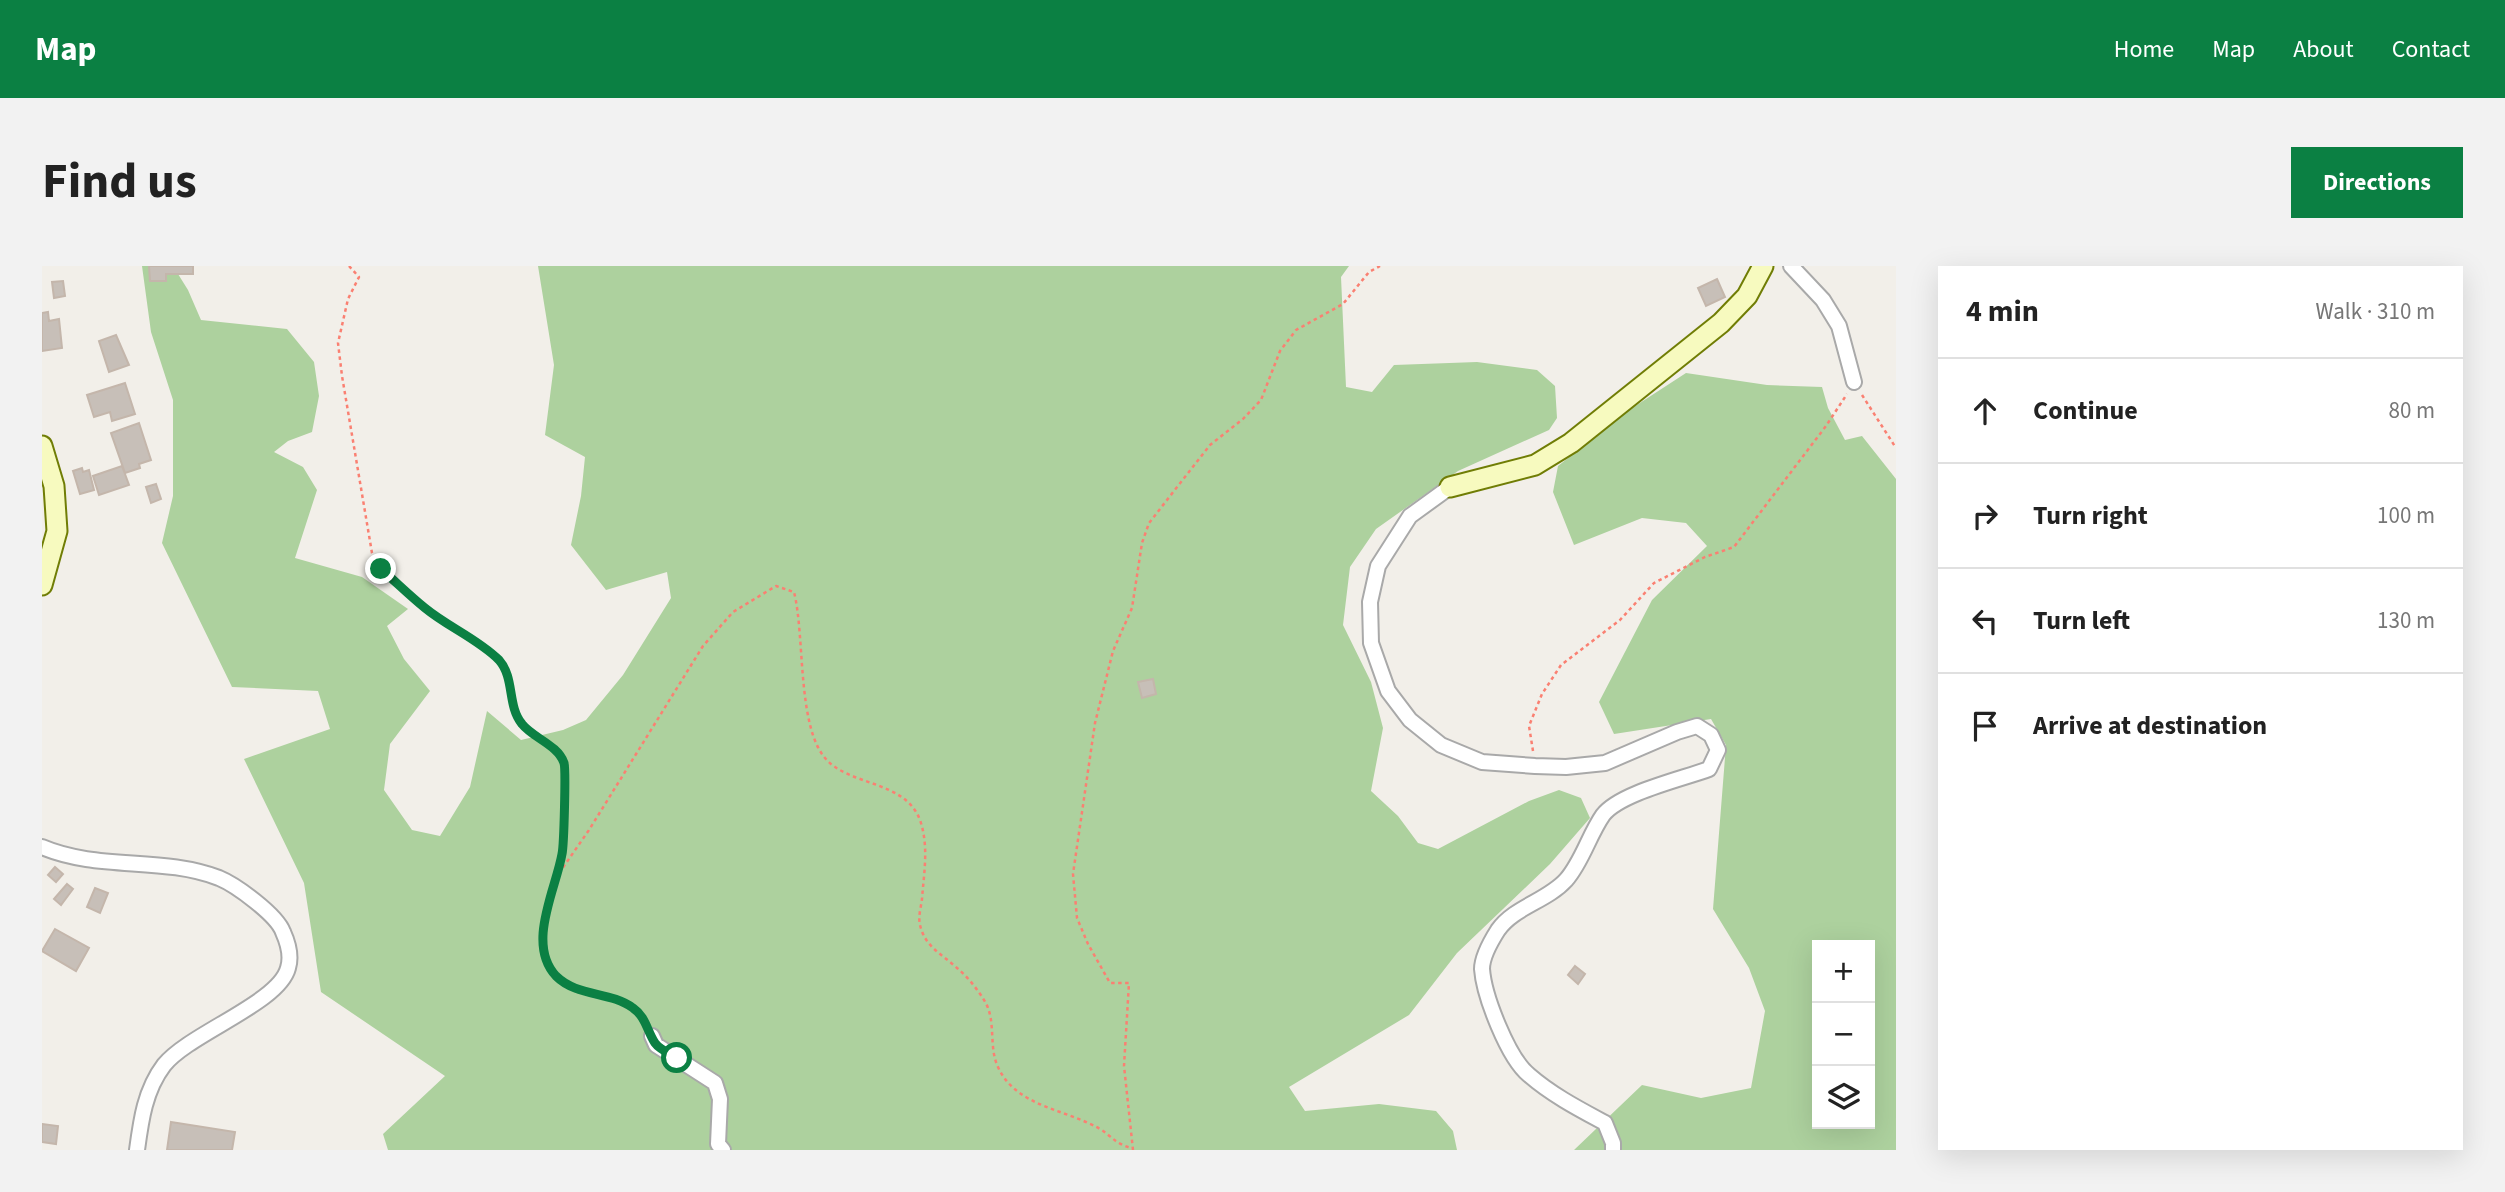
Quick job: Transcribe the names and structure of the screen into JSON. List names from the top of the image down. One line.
{"page":{"header":"Map","nav":["Home","Map","About","Contact"],"title":"Find us","buttons":"Directions","heading":["4 min","Walk · 310 m"],"list":[["Continue","80 m"],["Turn right","100 m"],["Turn left","130 m"],"Arrive at destination"],"map_buttons":["+","−"]}}
